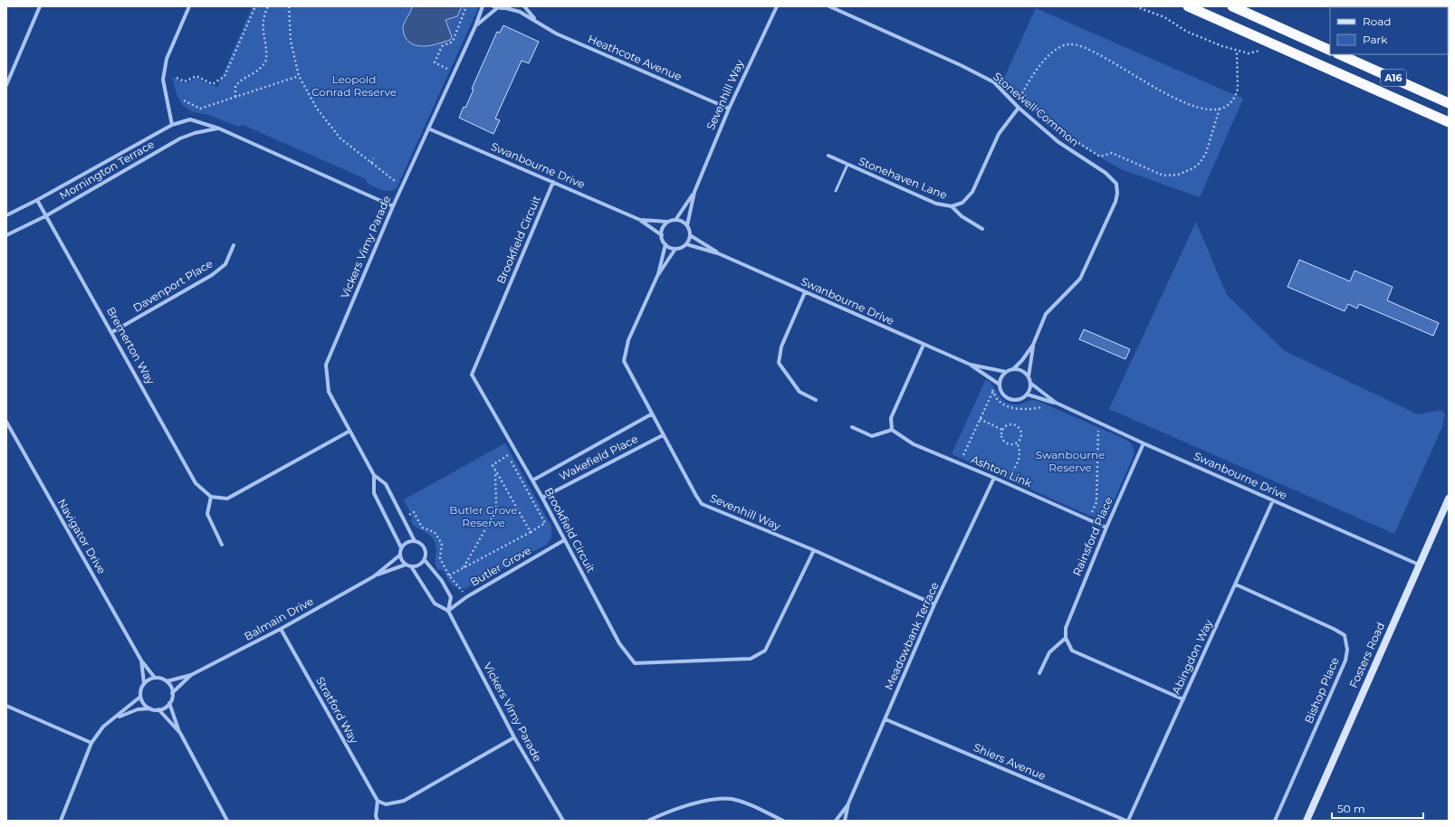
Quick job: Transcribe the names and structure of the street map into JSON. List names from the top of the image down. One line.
{"streets":{"highway":["A16"],"main road":["Fosters Road"],"street":["Heathcote Avenue","Sevenhill Way","Stonewell Common","Swanbourne Drive","Mornington Terrace","Stonehaven Lane","Brookfield Circuit","Vickers Vimy Parade","Davenport Place","Bremerton Way","Wakefield Place","Ashton Link","Navigator Drive","Rainsford Place","Butler Grove","Balmain Drive","Meadowbank Terrace","Abingdon Way","Bishop Place","Stratford Way","Shiers Avenue"]},"crossings":[["Heathcote Avenue","Sevenhill Way"],["Heathcote Avenue","Vickers Vimy Parade"],["Sevenhill Way","Swanbourne Drive"],["Sevenhill Way","Brookfield Circuit"],["Sevenhill Way","Wakefield Place"],["Sevenhill Way","Meadowbank Terrace"],["Stonewell Common","Swanbourne Drive"],["Stonewell Common","Stonehaven Lane"],["Swanbourne Drive","Brookfield Circuit"],["Swanbourne Drive","Vickers Vimy Parade"],["Swanbourne Drive","Rainsford Place"],["Swanbourne Drive","Fosters Road"],["Swanbourne Drive","Abingdon Way"],["Mornington Terrace","Vickers Vimy Parade"],["Mornington Terrace","Bremerton Way"],["Brookfield Circuit","Wakefield Place"],["Brookfield Circuit","Butler Grove"],["Vickers Vimy Parade","Butler Grove"],["Vickers Vimy Parade","Balmain Drive"],["Davenport Place","Bremerton Way"],["Ashton Link","Rainsford Place"],["Ashton Link","Meadowbank Terrace"],["Navigator Drive","Balmain Drive"],["Balmain Drive","Stratford Way"],["Meadowbank Terrace","Shiers Avenue"],["Abingdon Way","Bishop Place"],["Abingdon Way","Shiers Avenue"]],"parks":["Leopold Conrad Reserve","Swanbourne Reserve","Butler Grove Reserve"],"legend":["Road","Park"],"scale_bar":"50 m"}
